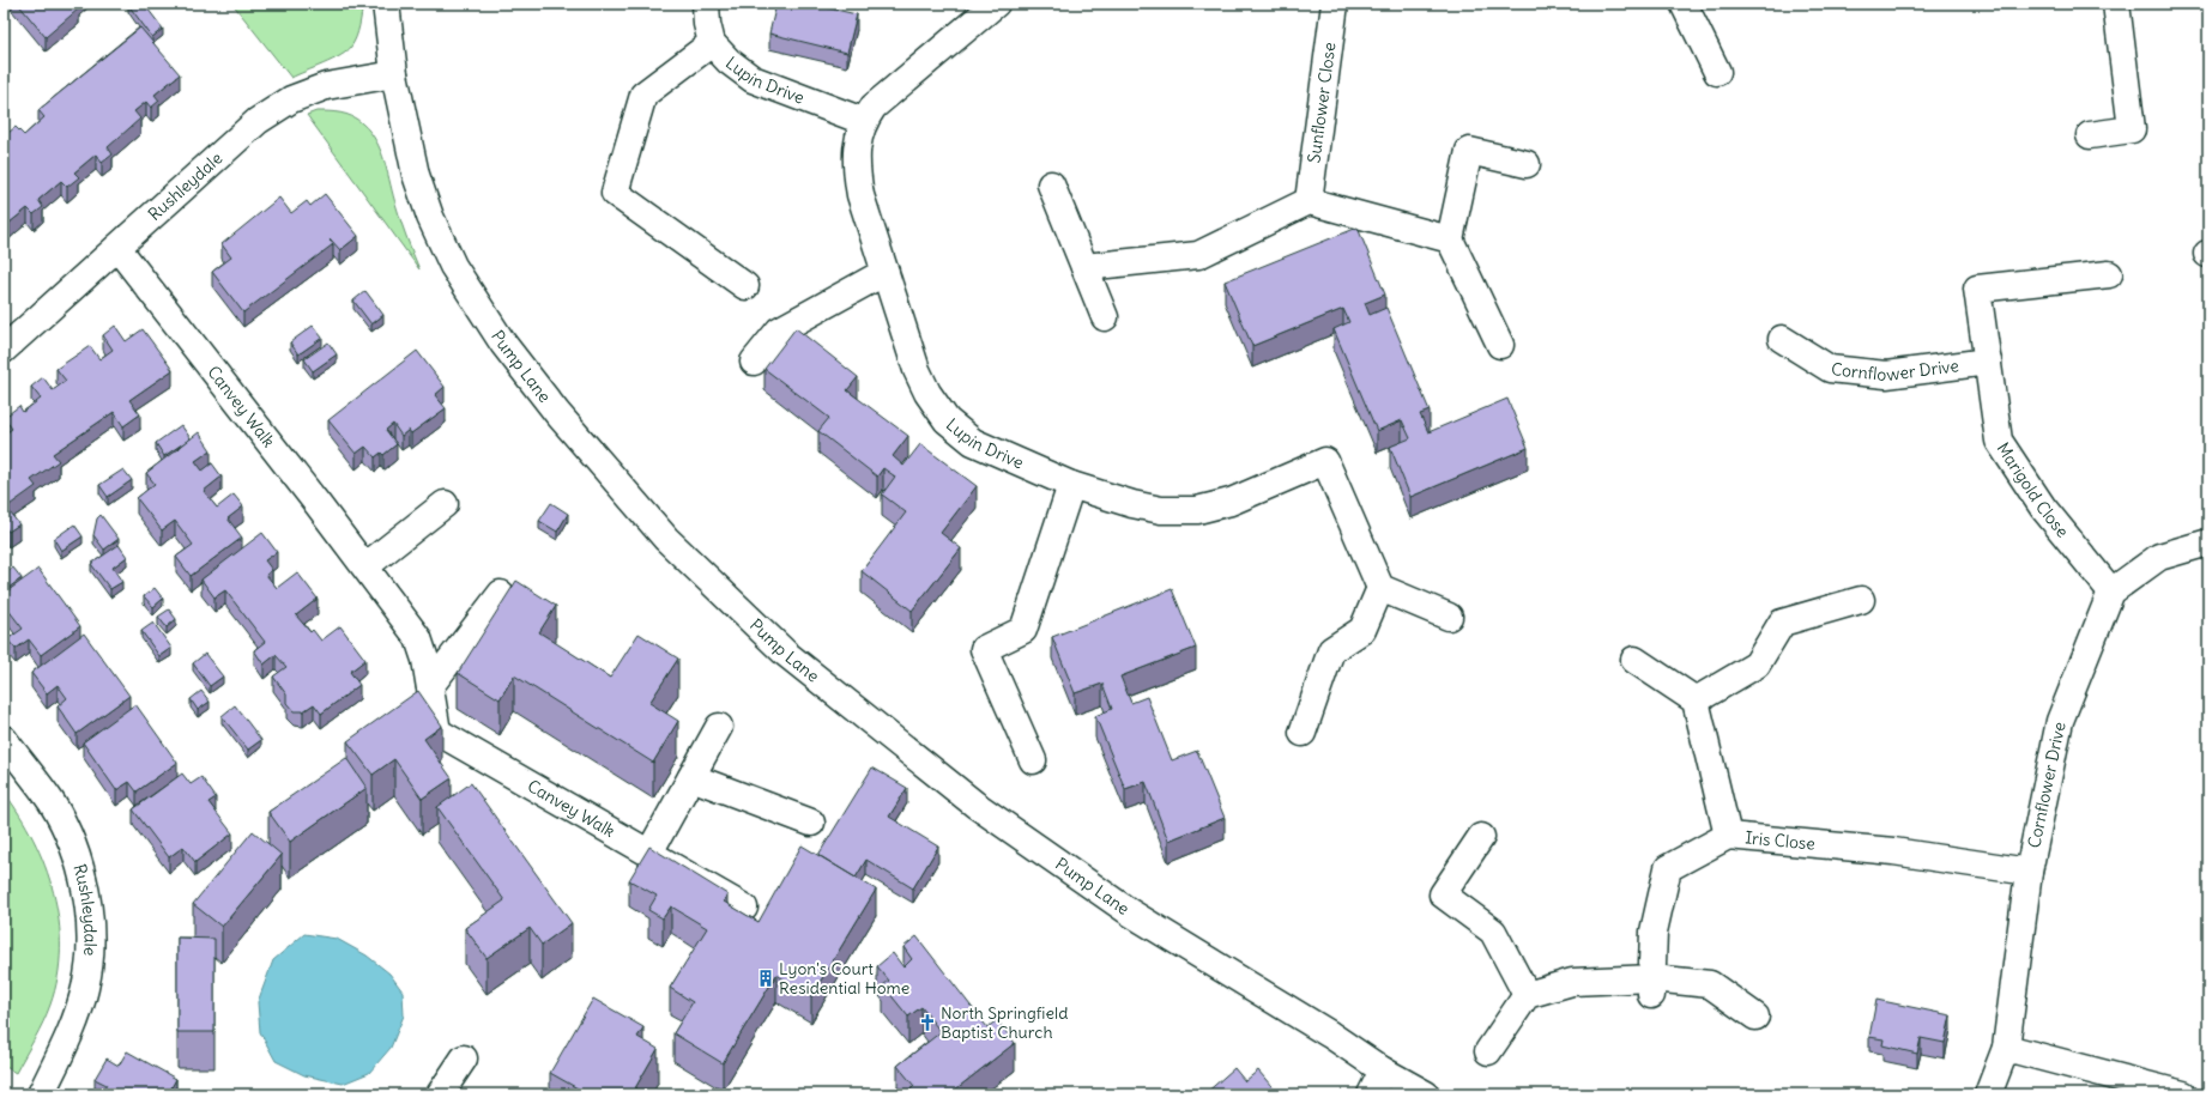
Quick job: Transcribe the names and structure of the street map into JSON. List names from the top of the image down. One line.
{"streets":{"street":["Lupin Drive","Sunflower Close","Rushleydale","Cornflower Drive","Pump Lane","Canvey Walk","Marigold Close","Iris Close"]},"crossings":[["Rushleydale","Pump Lane"],["Rushleydale","Canvey Walk"],["Cornflower Drive","Marigold Close"],["Cornflower Drive","Iris Close"]],"places":{"building":["Lyon's Court Residential Home"],"church":["North Springfield Baptist Church"]}}
